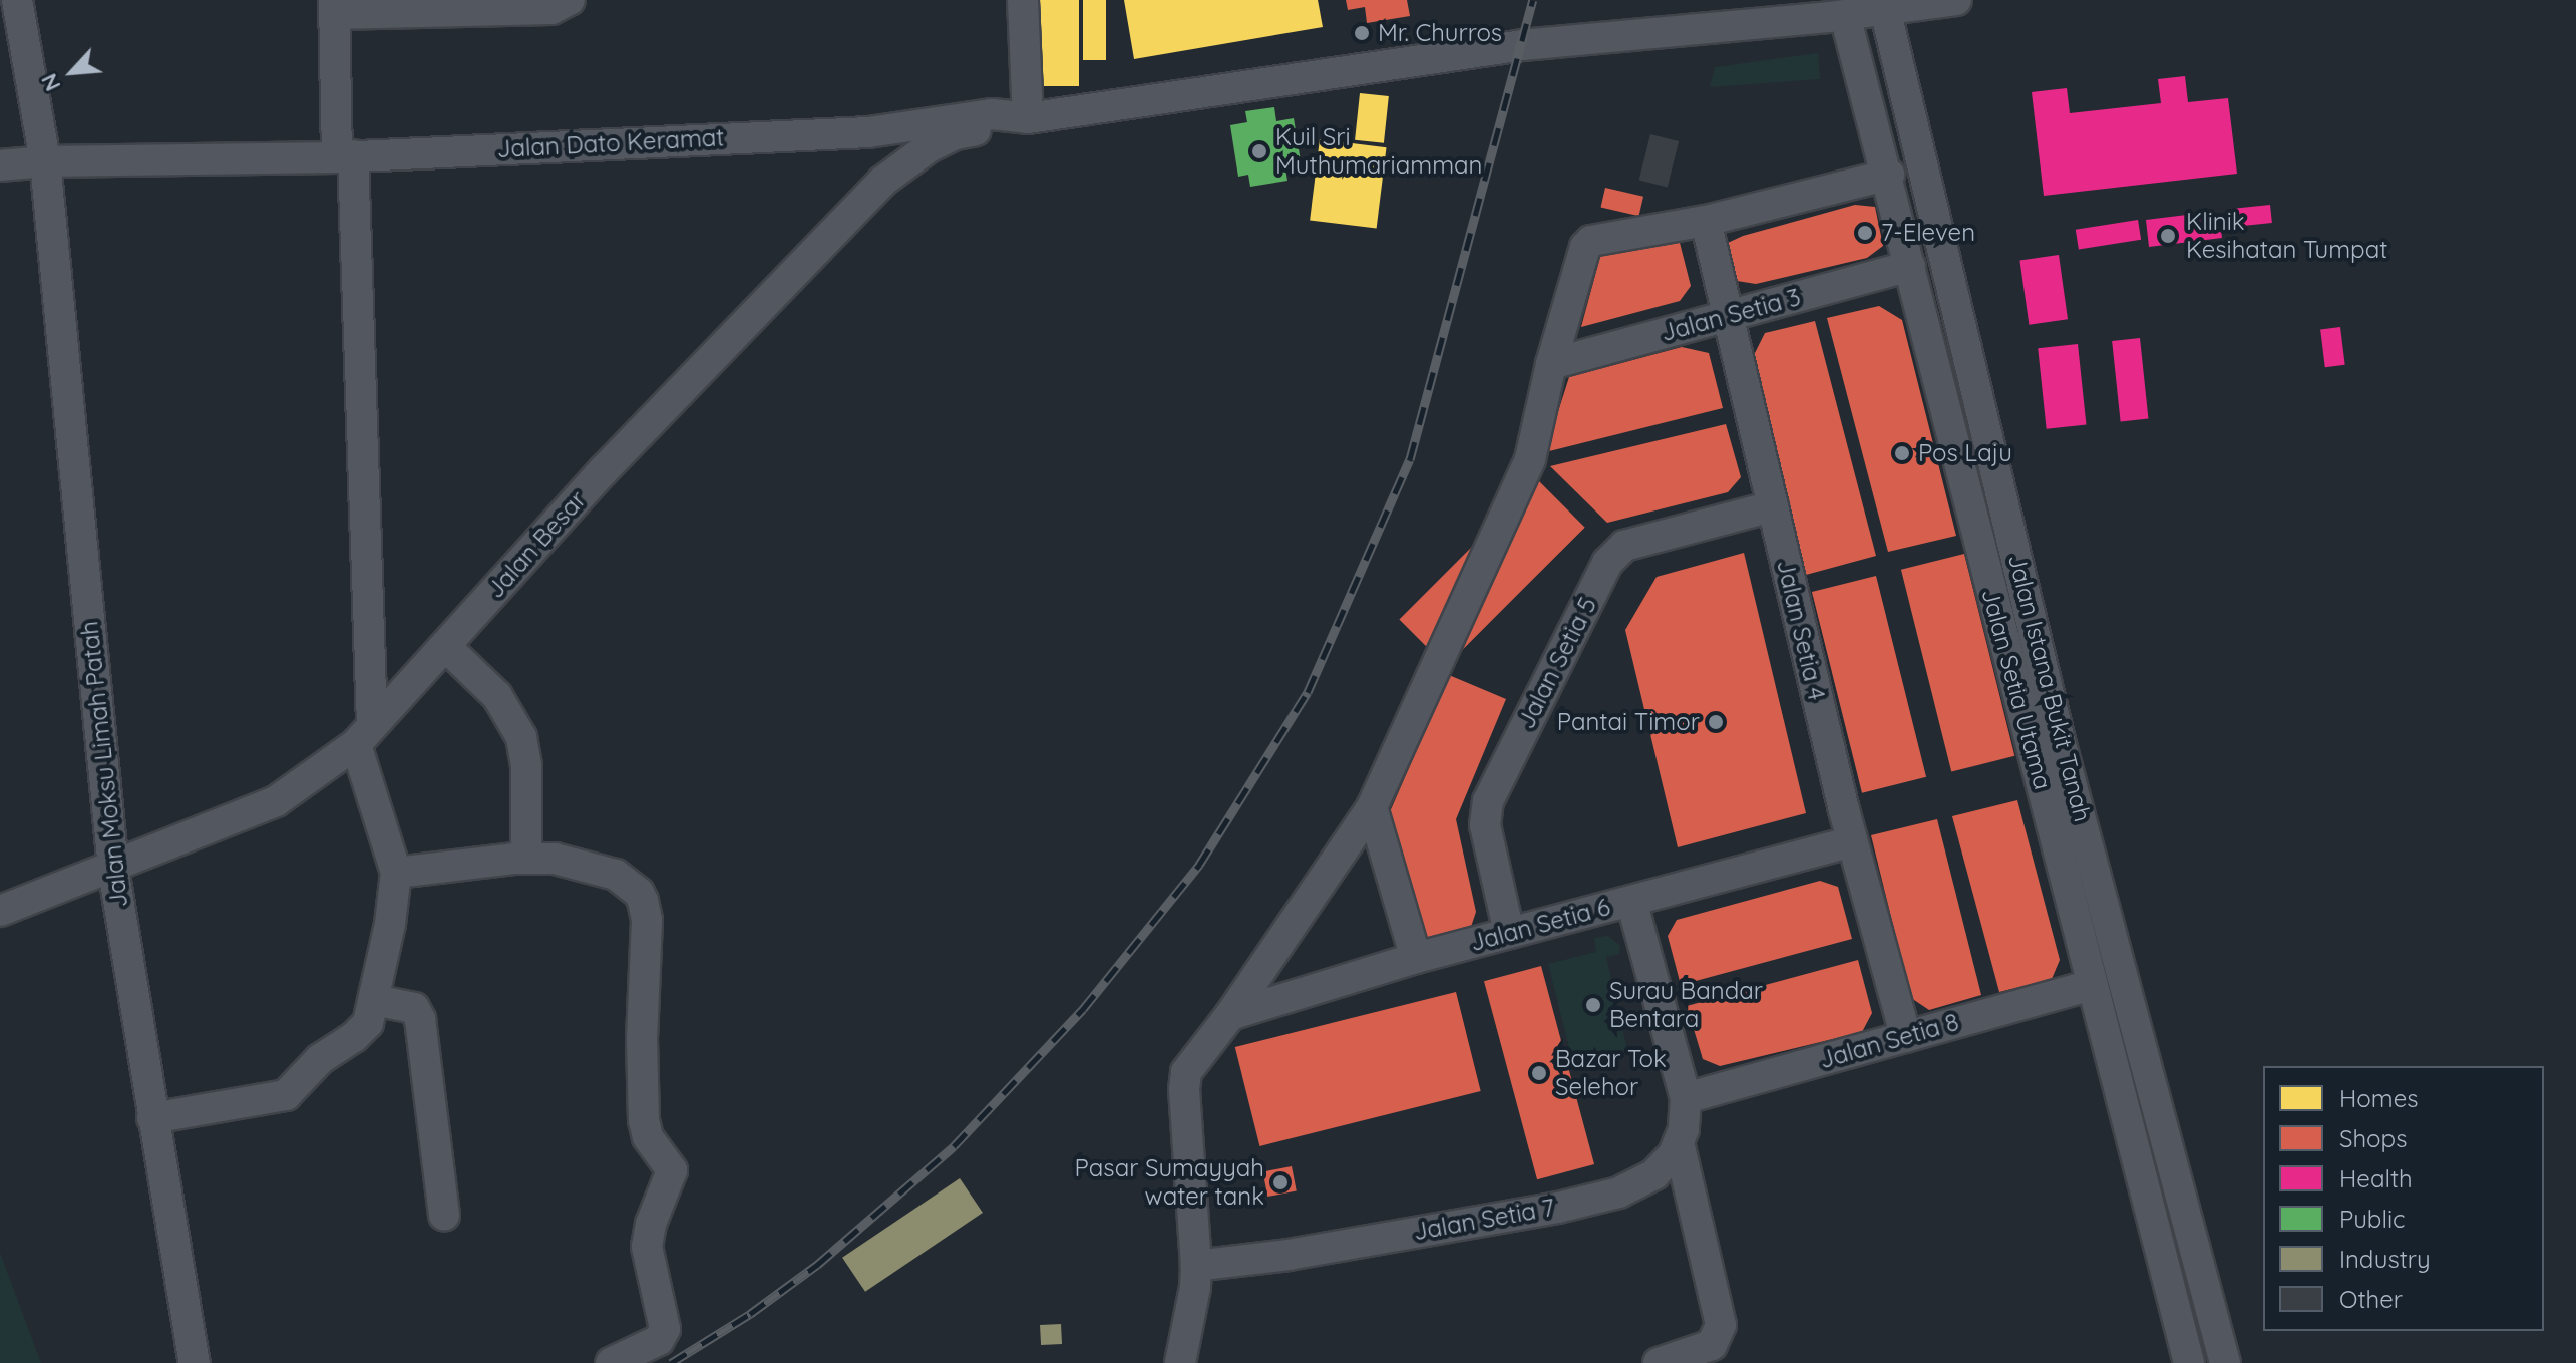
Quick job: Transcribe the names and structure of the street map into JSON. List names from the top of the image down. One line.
{"streets":{"street":["Jalan Dato Keramat","Jalan Setia 3","Jalan Besar","Jalan Setia 4","Jalan Setia 5","Jalan Istana Bukit Tanah","Jalan Setia Utama","Jalan Moksu Limah Patah","Jalan Setia 6","Jalan Setia 8","Jalan Setia 7"]},"crossings":[["Jalan Dato Keramat","Jalan Besar"],["Jalan Dato Keramat","Jalan Moksu Limah Patah"],["Jalan Setia 3","Jalan Setia 4"],["Jalan Setia 3","Jalan Setia Utama"],["Jalan Besar","Jalan Moksu Limah Patah"],["Jalan Setia 4","Jalan Setia 5"],["Jalan Setia 4","Jalan Setia 6"],["Jalan Setia 4","Jalan Setia 8"],["Jalan Setia 5","Jalan Setia 6"],["Jalan Setia Utama","Jalan Setia 8"],["Jalan Setia 6","Jalan Setia 7"],["Jalan Setia 8","Jalan Setia 7"]],"places":["Mr. Churros","Kuil Sri Muthumariamman","7-Eleven","Klinik Kesihatan Tumpat","Pos Laju","Pantai Timor","Surau Bandar Bentara","Bazar Tok Selehor","Pasar Sumayyah water tank"],"legend":["Homes","Shops","Health","Public","Industry","Other"],"north":"bottom left"}
